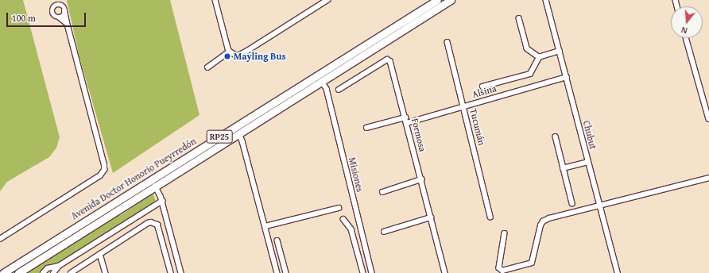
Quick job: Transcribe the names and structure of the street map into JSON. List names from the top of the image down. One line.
{"streets":{"main road":["RP25","Avenida Doctor Honorio Pueyrredón"],"street":["Alsina","Tucumán","Formosa","Chubut","Misiones"]},"crossings":[["Alsina","Tucumán"],["Alsina","Formosa"],["Alsina","Chubut"],["Misiones","Avenida Doctor Honorio Pueyrredón"]],"places":["Mayling Bus"],"scale_bar":"100 m","north":"bottom"}
